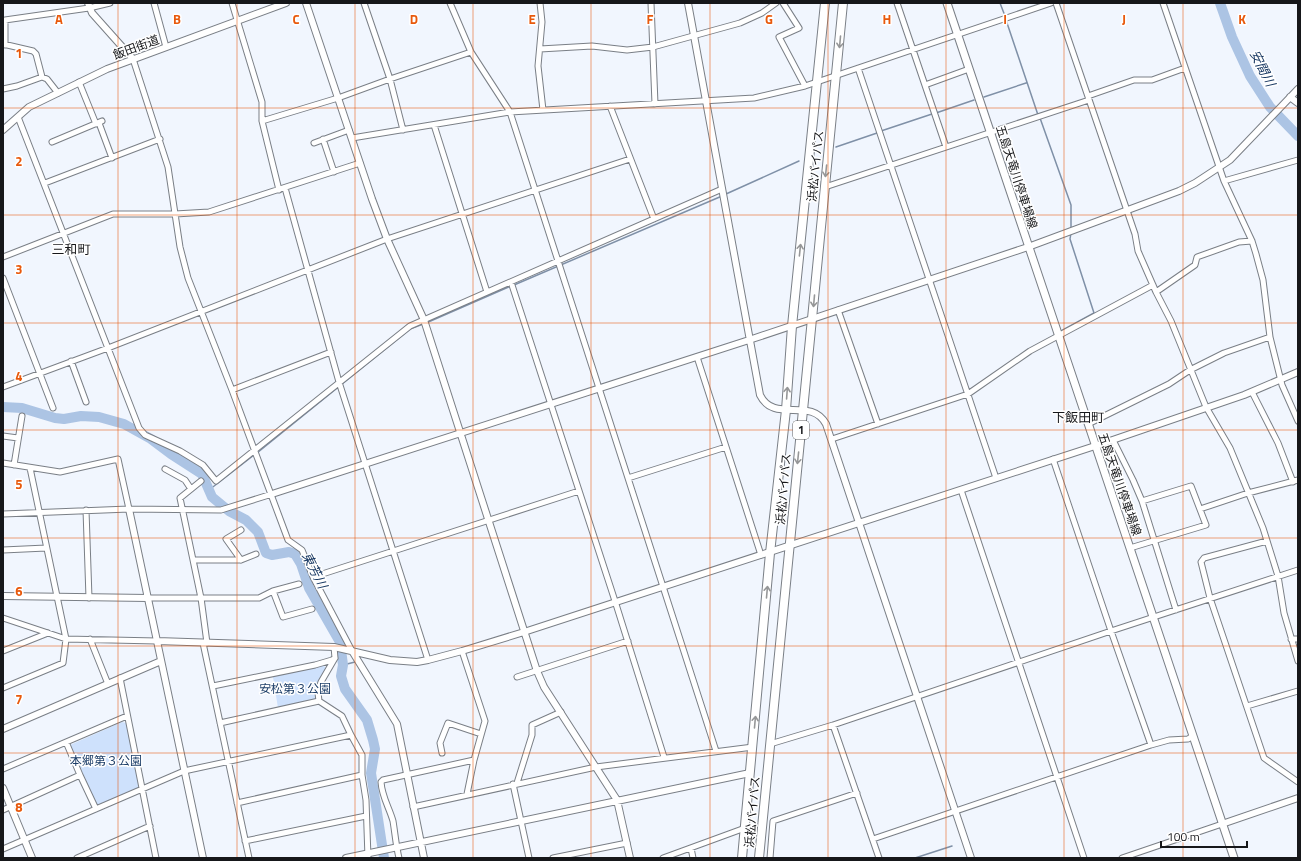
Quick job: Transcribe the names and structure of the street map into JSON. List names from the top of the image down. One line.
{"streets":{"highway":["浜松バイパス","1"],"main road":["五島天竜川停車場線"],"street":["飯田街道"]},"districts":["三和町","下飯田町"],"water":["安間川","東芳川"],"parks":["安松第３公園","本郷第３公園"],"scale_bar":"100 m","grid":{"columns":["A","B","C","D","E","F","G","H","I","J","K"],"rows":["1","2","3","4","5","6","7","8"]}}
